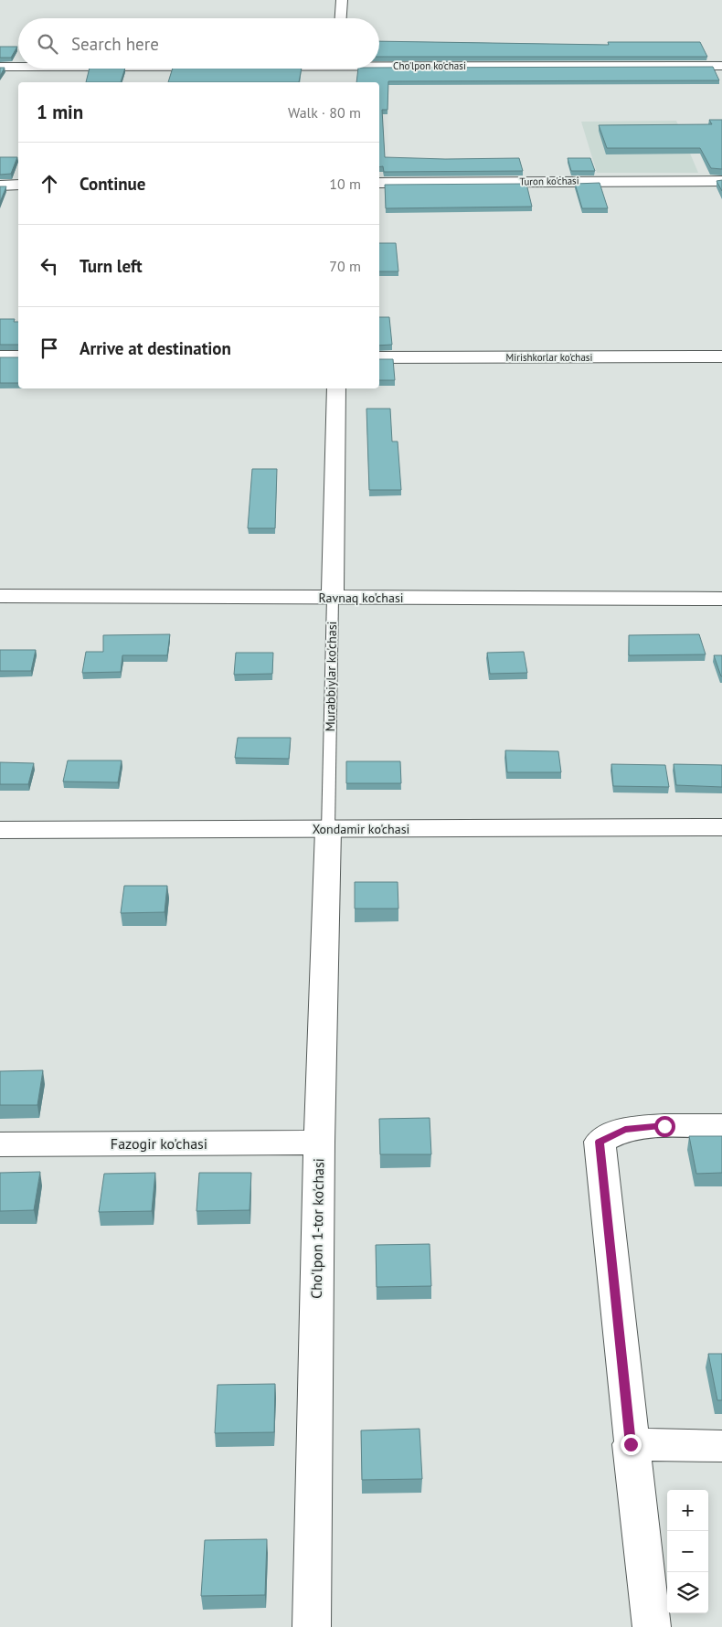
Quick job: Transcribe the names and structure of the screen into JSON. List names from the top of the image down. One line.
{"streets":{"street":["Cho'lpon ko'chasi","Turon ko'chasi","Mirishkorlar ko'chasi","Ravnaq ko'chasi","Murabbiylar ko'chasi","Xondamir ko'chasi","Fazogir ko'chasi","Cho'lpon 1-tor ko'chasi"]},"crossings":[["Ravnaq ko'chasi","Murabbiylar ko'chasi"],["Murabbiylar ko'chasi","Xondamir ko'chasi"],["Murabbiylar ko'chasi","Cho'lpon 1-tor ko'chasi"],["Xondamir ko'chasi","Cho'lpon 1-tor ko'chasi"],["Fazogir ko'chasi","Cho'lpon 1-tor ko'chasi"]],"page":{"search":"Search here","heading":["1 min","Walk · 80 m"],"list":[["Continue","10 m"],["Turn left","70 m"],"Arrive at destination"],"map_buttons":["+","−"]}}
